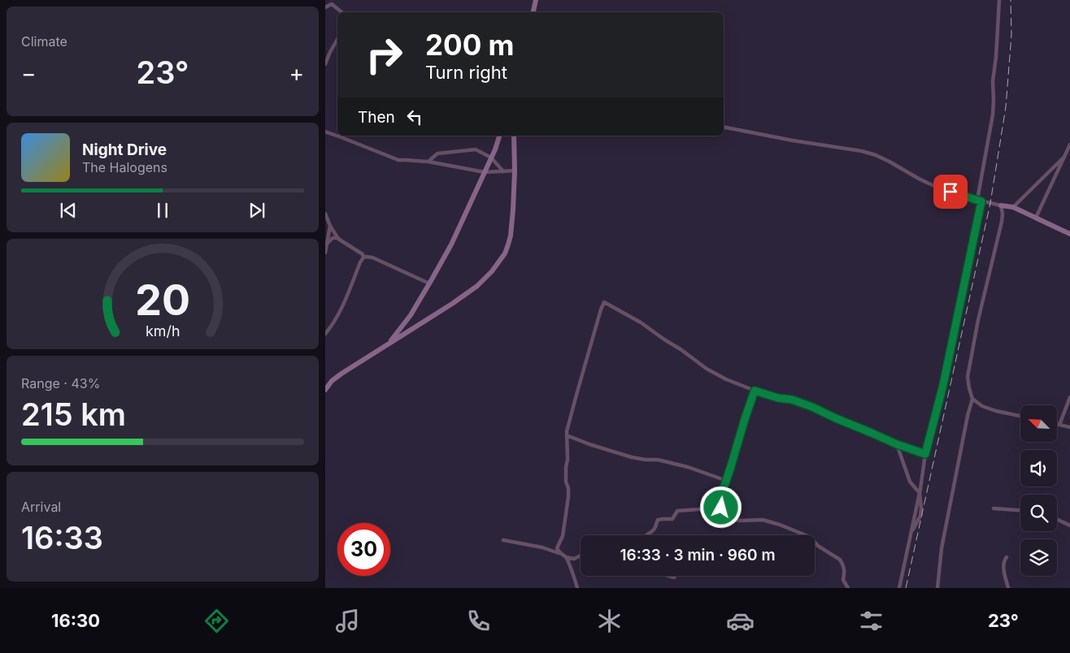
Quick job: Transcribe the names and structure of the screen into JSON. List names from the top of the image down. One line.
{"north":"top left","page":{"tile":["Climate",["Range · 43%","215 km"],["Arrival","16:33"]],"turn":["200 m","Turn right"],"heat":["−","23°","+"],"then":"Then","song":["Night Drive","The Halogens"],"limit":"30","trip":"16:33 · 3 min · 960 m","tabs":["16:30","23°"],"gauge":["20","km/h"]}}
